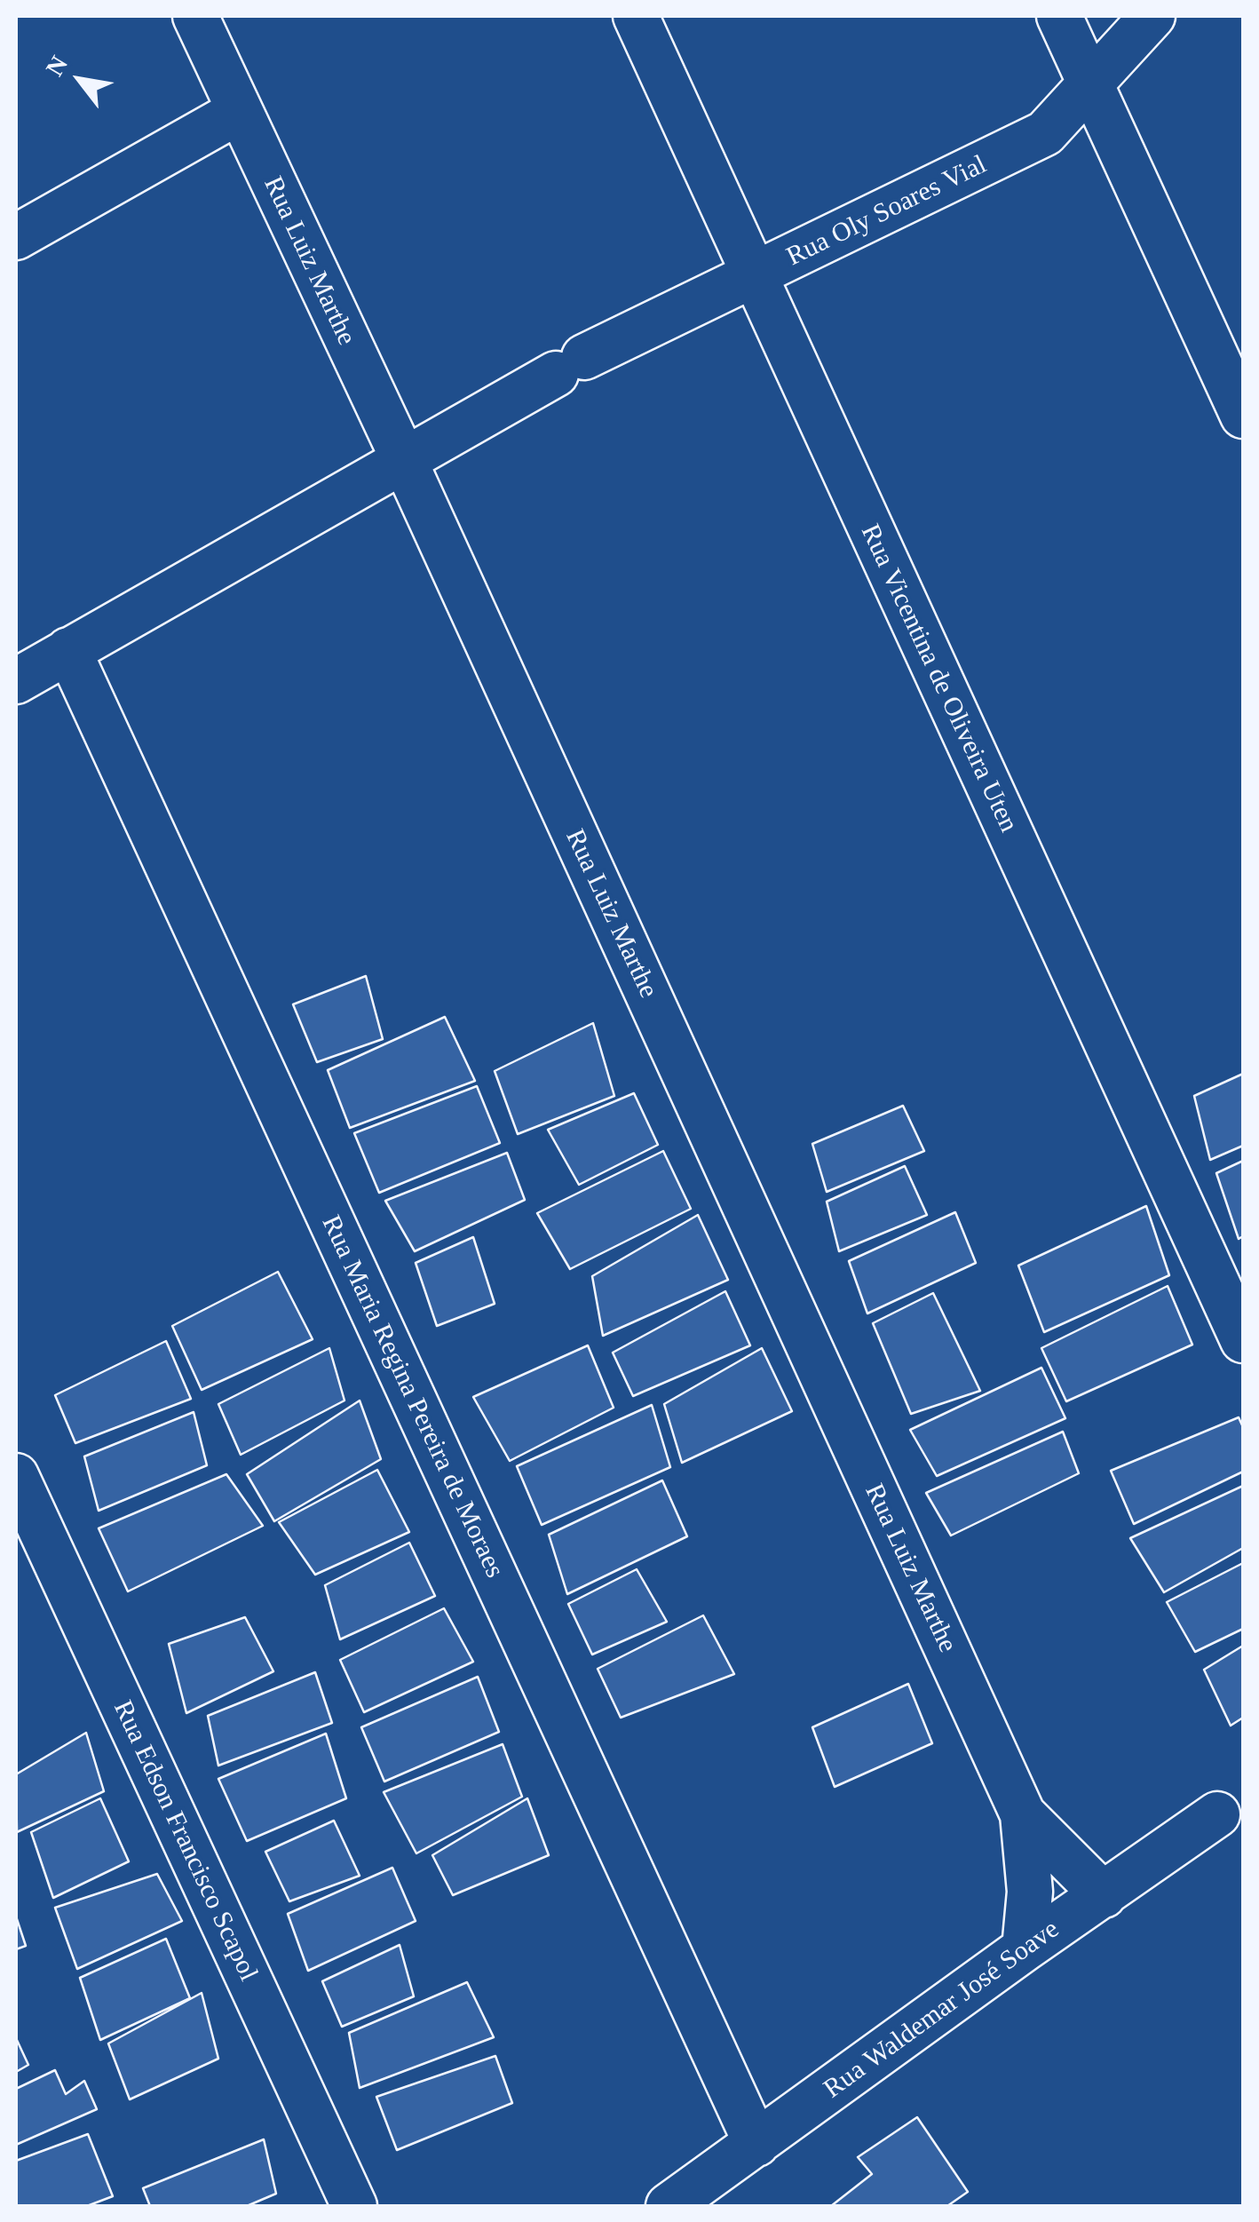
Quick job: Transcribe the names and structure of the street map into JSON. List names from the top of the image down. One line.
{"streets":{"street":["Rua Oly Soares Vial","Rua Luiz Marthe","Rua Vicentina de Oliveira Uten","Rua Maria Regina Pereira de Moraes","Rua Edson Francisco Scapol","Rua Waldemar José Soave"]},"crossings":[["Rua Oly Soares Vial","Rua Luiz Marthe"],["Rua Oly Soares Vial","Rua Vicentina de Oliveira Uten"],["Rua Oly Soares Vial","Rua Maria Regina Pereira de Moraes"],["Rua Maria Regina Pereira de Moraes","Rua Waldemar José Soave"]],"north":"top left"}
